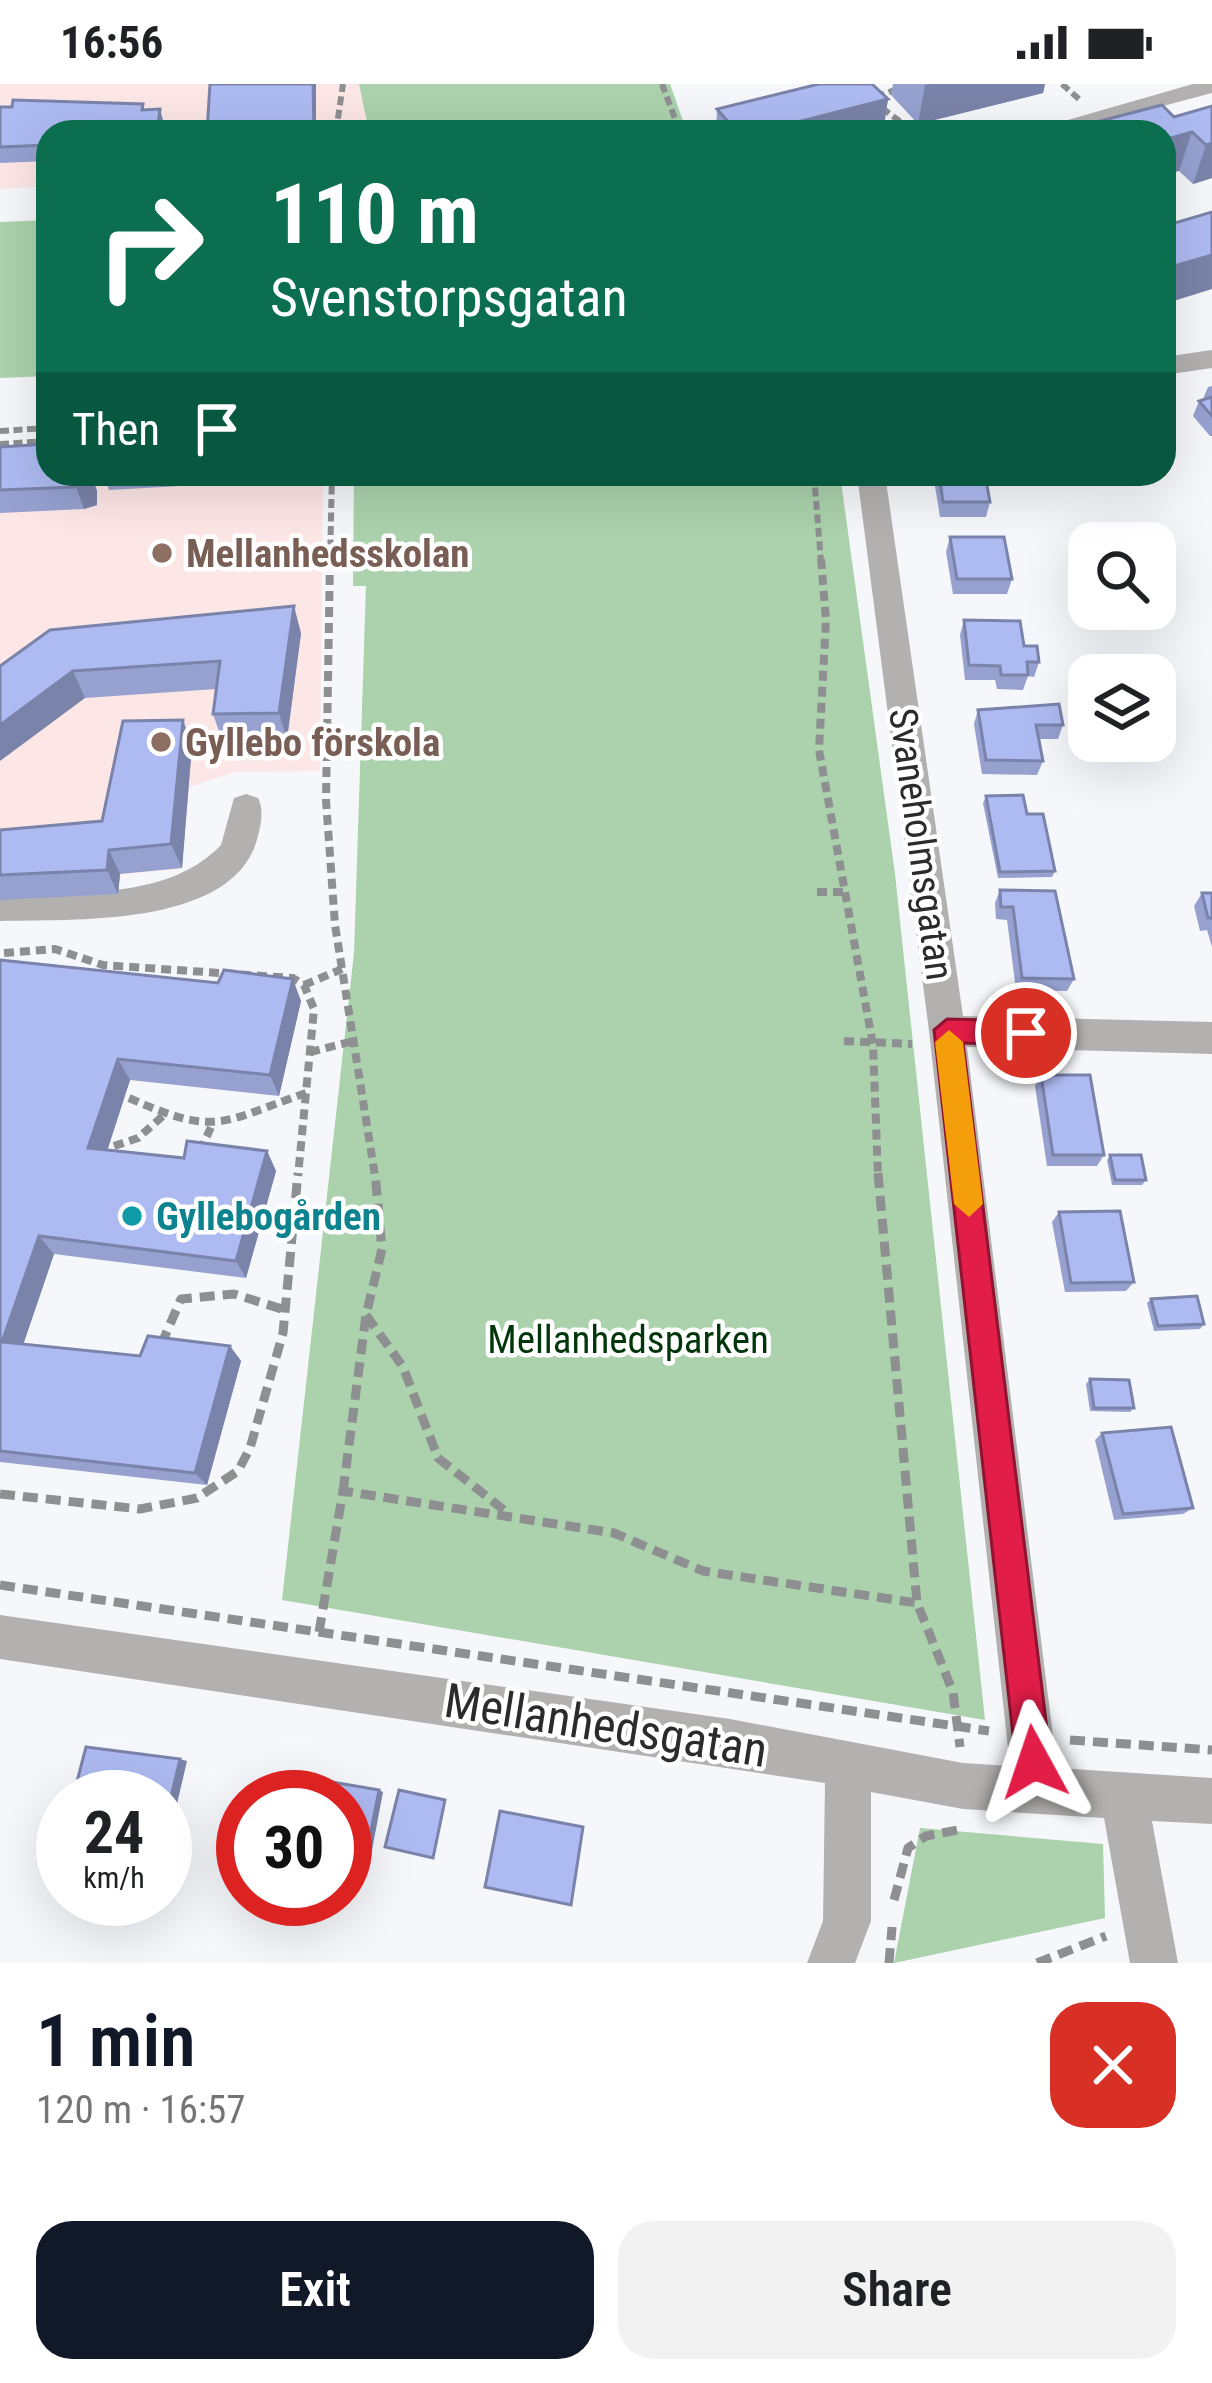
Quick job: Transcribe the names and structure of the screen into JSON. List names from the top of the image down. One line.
{"streets":{"street":["Svaneholmsgatan","Mellanhedsgatan"]},"crossings":[["Svaneholmsgatan","Mellanhedsgatan"]],"parks":["Mellanhedsparken"],"places":["Mellanhedsskolan","Gyllebo förskola","Gyllebogården"],"page":{"status":"16:56","turn":["110 m","Svenstorpsgatan"],"then":"Then","speed":"24 km/h","limit":"30","heading":["1 min","120 m · 16:57"],"buttons":["Exit","Share"]}}
